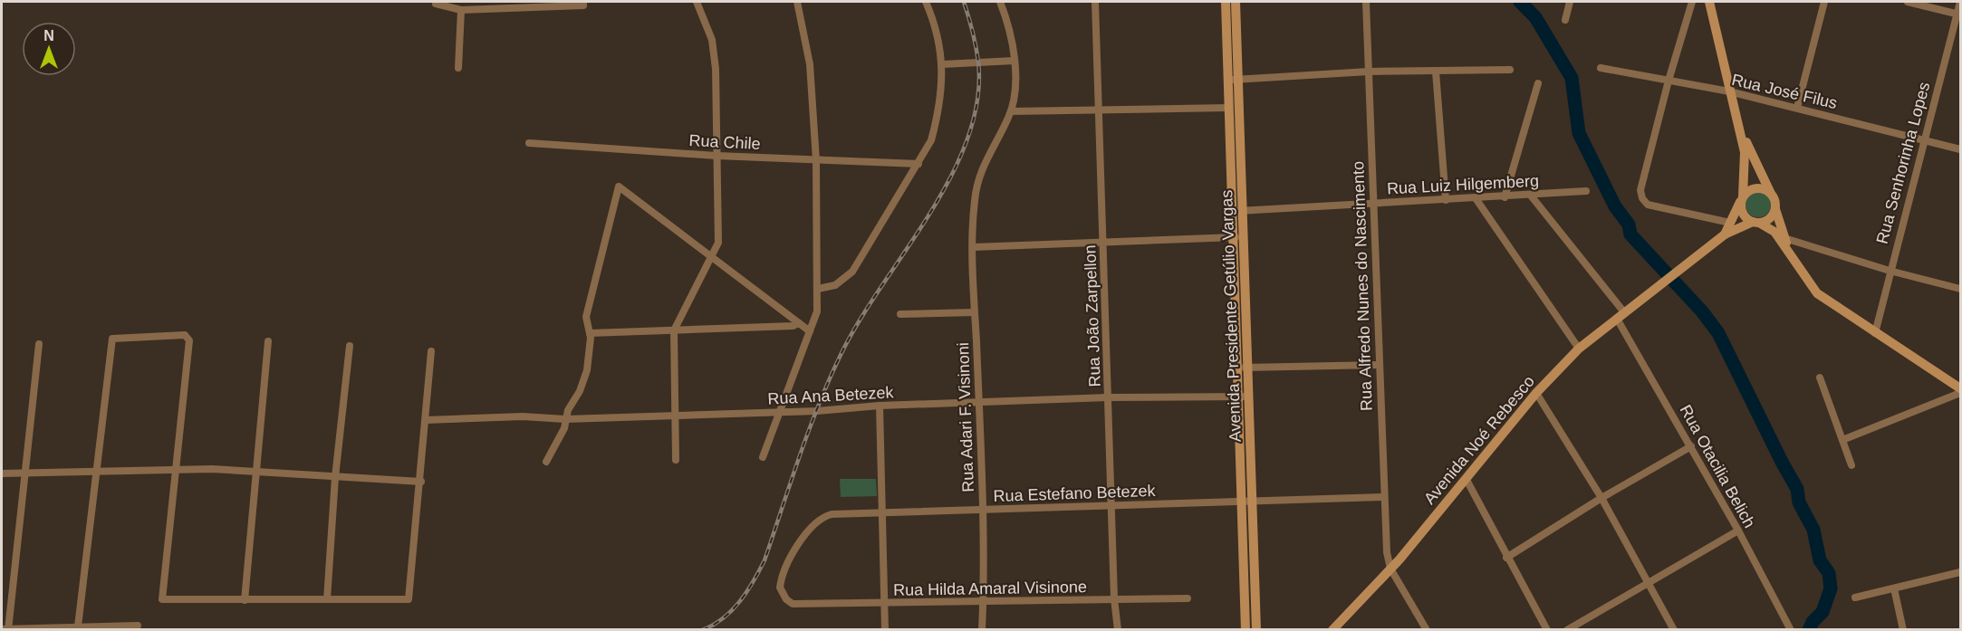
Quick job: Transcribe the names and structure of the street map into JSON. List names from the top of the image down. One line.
{"streets":{"main road":["Avenida Presidente Getúlio Vargas","Avenida Noé Rebesco"],"street":["Rua José Filus","Rua Chile","Rua Senhorinha Lopes","Rua Luiz Hilgemberg","Rua Alfredo Nunes do Nascimento","Rua João Zarpellon","Rua Ana Betezek","Rua Adari F. Visinoni","Rua Otacilia Belich","Rua Estefano Betezek","Rua Hilda Amaral Visinone"]},"crossings":[["Rua José Filus","Rua Senhorinha Lopes"],["Rua Luiz Hilgemberg","Rua Alfredo Nunes do Nascimento"],["Rua Luiz Hilgemberg","Avenida Presidente Getúlio Vargas"],["Rua Luiz Hilgemberg","Rua Otacilia Belich"],["Rua Alfredo Nunes do Nascimento","Avenida Noé Rebesco"],["Rua Alfredo Nunes do Nascimento","Rua Estefano Betezek"],["Rua João Zarpellon","Rua Ana Betezek"],["Rua João Zarpellon","Rua Estefano Betezek"],["Rua João Zarpellon","Rua Hilda Amaral Visinone"],["Avenida Presidente Getúlio Vargas","Rua Ana Betezek"],["Avenida Presidente Getúlio Vargas","Rua Estefano Betezek"],["Rua Ana Betezek","Rua Adari F. Visinoni"],["Rua Adari F. Visinoni","Rua Estefano Betezek"],["Rua Adari F. Visinoni","Rua Hilda Amaral Visinone"],["Avenida Noé Rebesco","Rua Otacilia Belich"],["Rua Estefano Betezek","Rua Hilda Amaral Visinone"]],"north":"top"}
